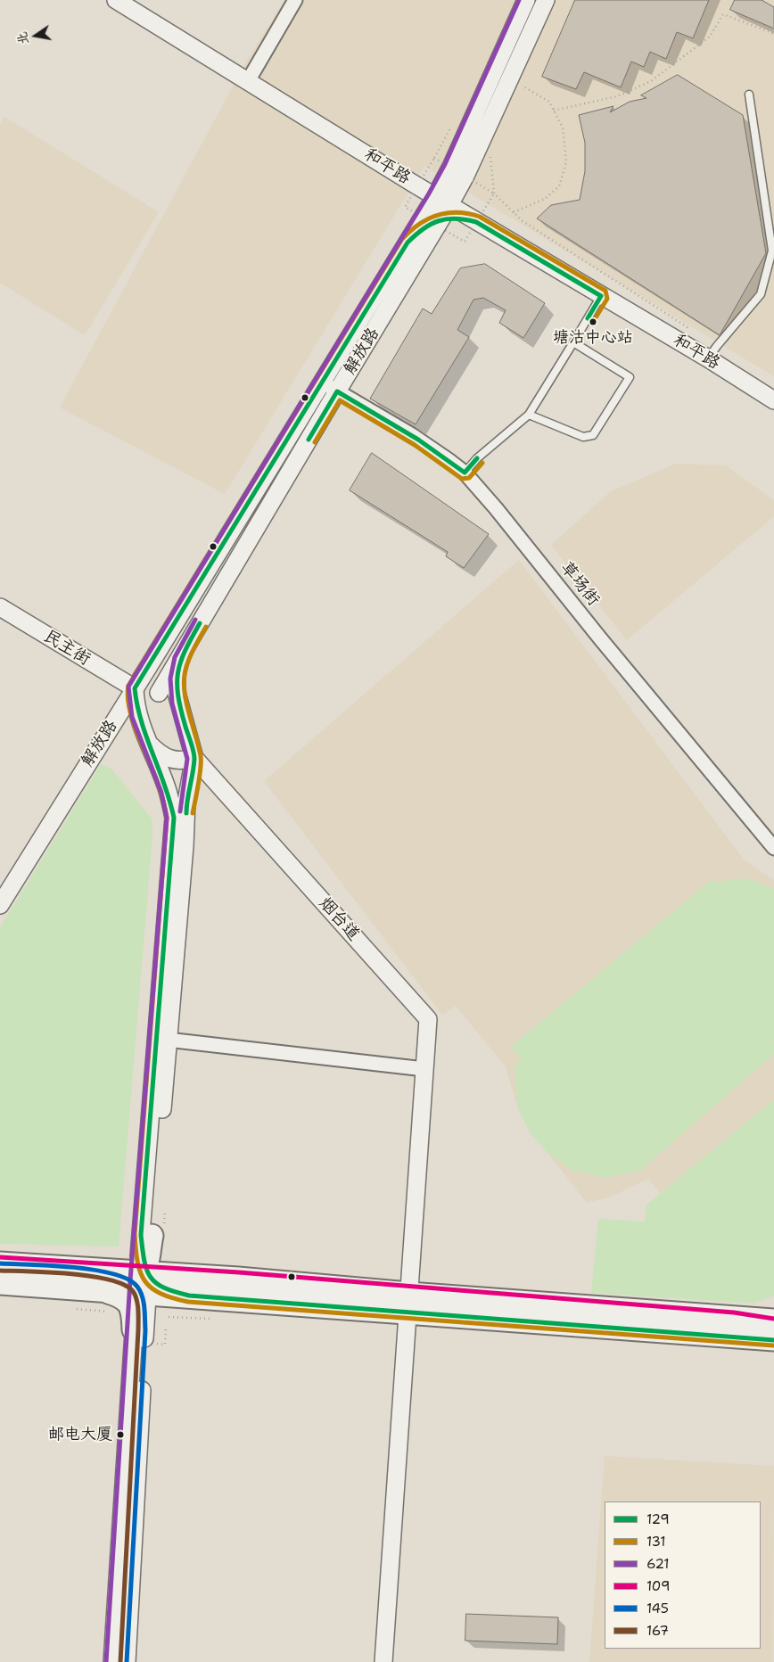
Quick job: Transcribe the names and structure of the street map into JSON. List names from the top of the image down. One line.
{"streets":{"street":["和平路","解放路","草场街","民主街","烟台道"]},"crossings":[["和平路","解放路"],["解放路","草场街"],["解放路","民主街"]],"places":["塘沽中心站","邮电大厦"],"lines":["transit line 621","transit line 131","transit line 129","transit line 109","transit line 145","transit line 167"],"legend":["129","131","621","109","145","167"],"north":"left"}
